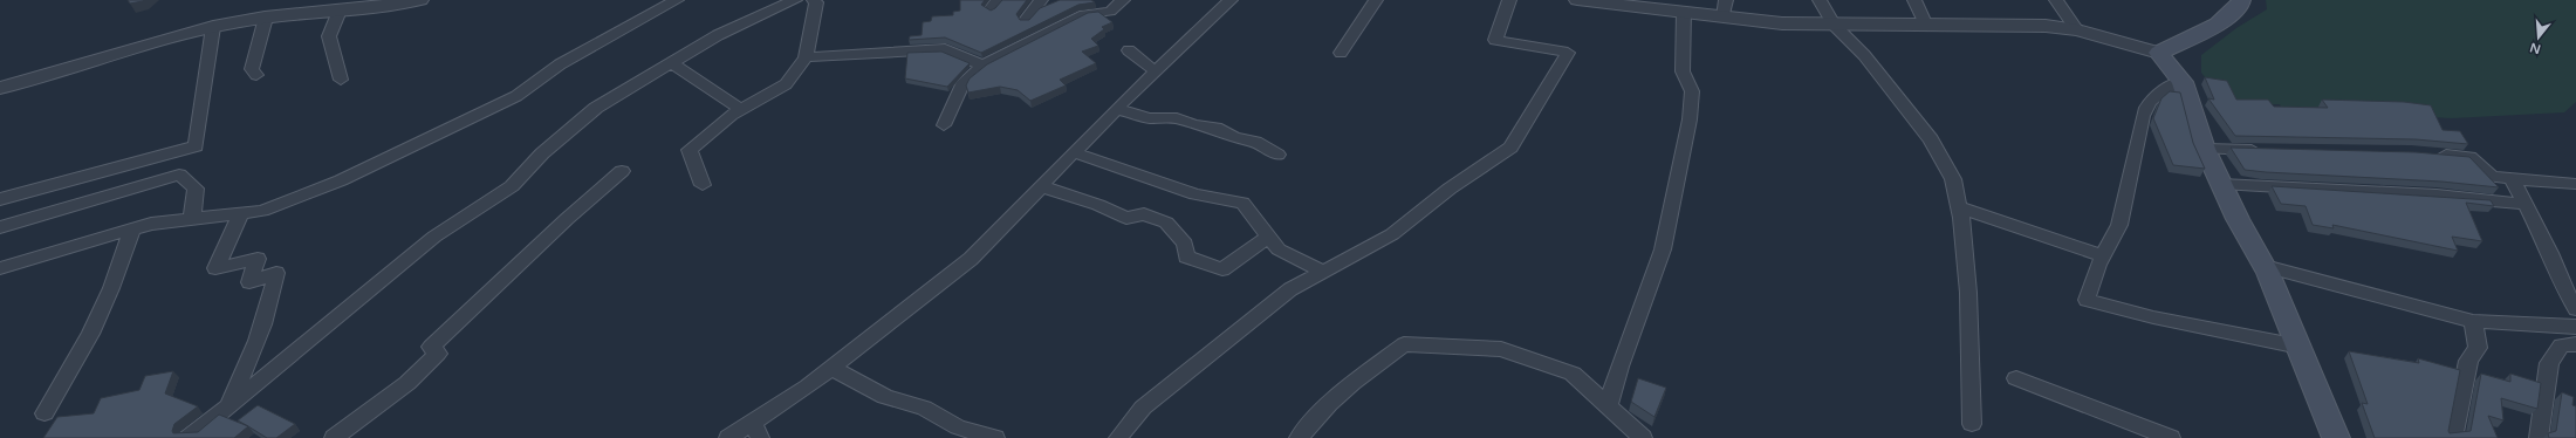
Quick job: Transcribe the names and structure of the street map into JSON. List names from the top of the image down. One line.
{"north":"bottom"}
